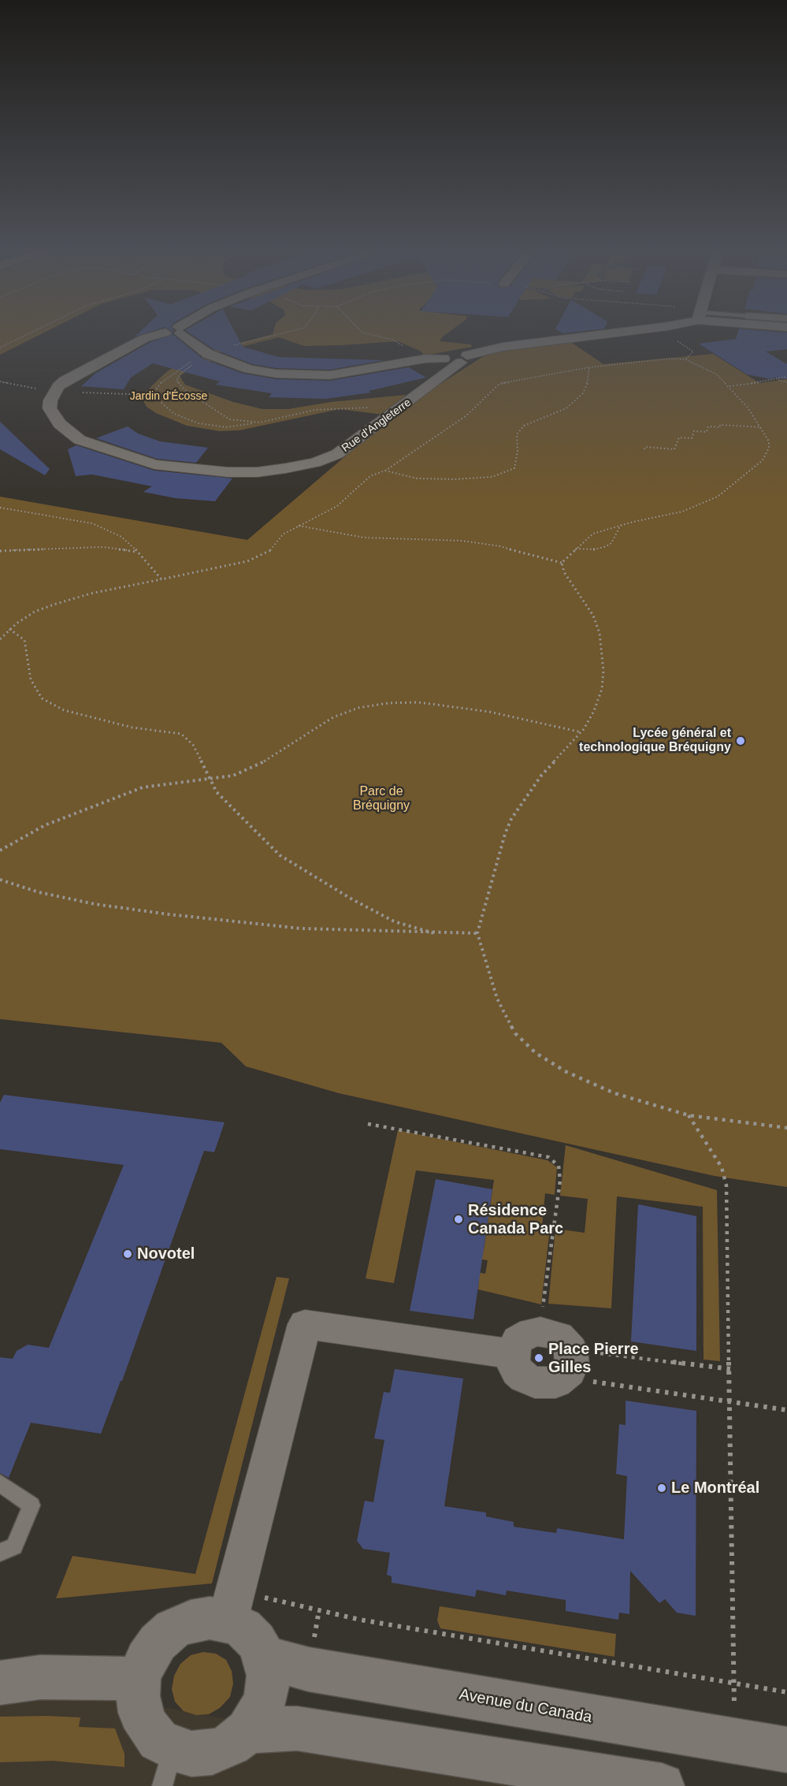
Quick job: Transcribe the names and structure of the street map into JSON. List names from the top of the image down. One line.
{"streets":{"street":["Rue d'Angleterre","Avenue du Canada"]},"parks":["Jardin d'Écosse","Parc de Bréquigny"],"places":["Lycée général et technologique Bréquigny","Résidence Canada Parc","Novotel","Place Pierre Gilles","Le Montréal"]}
